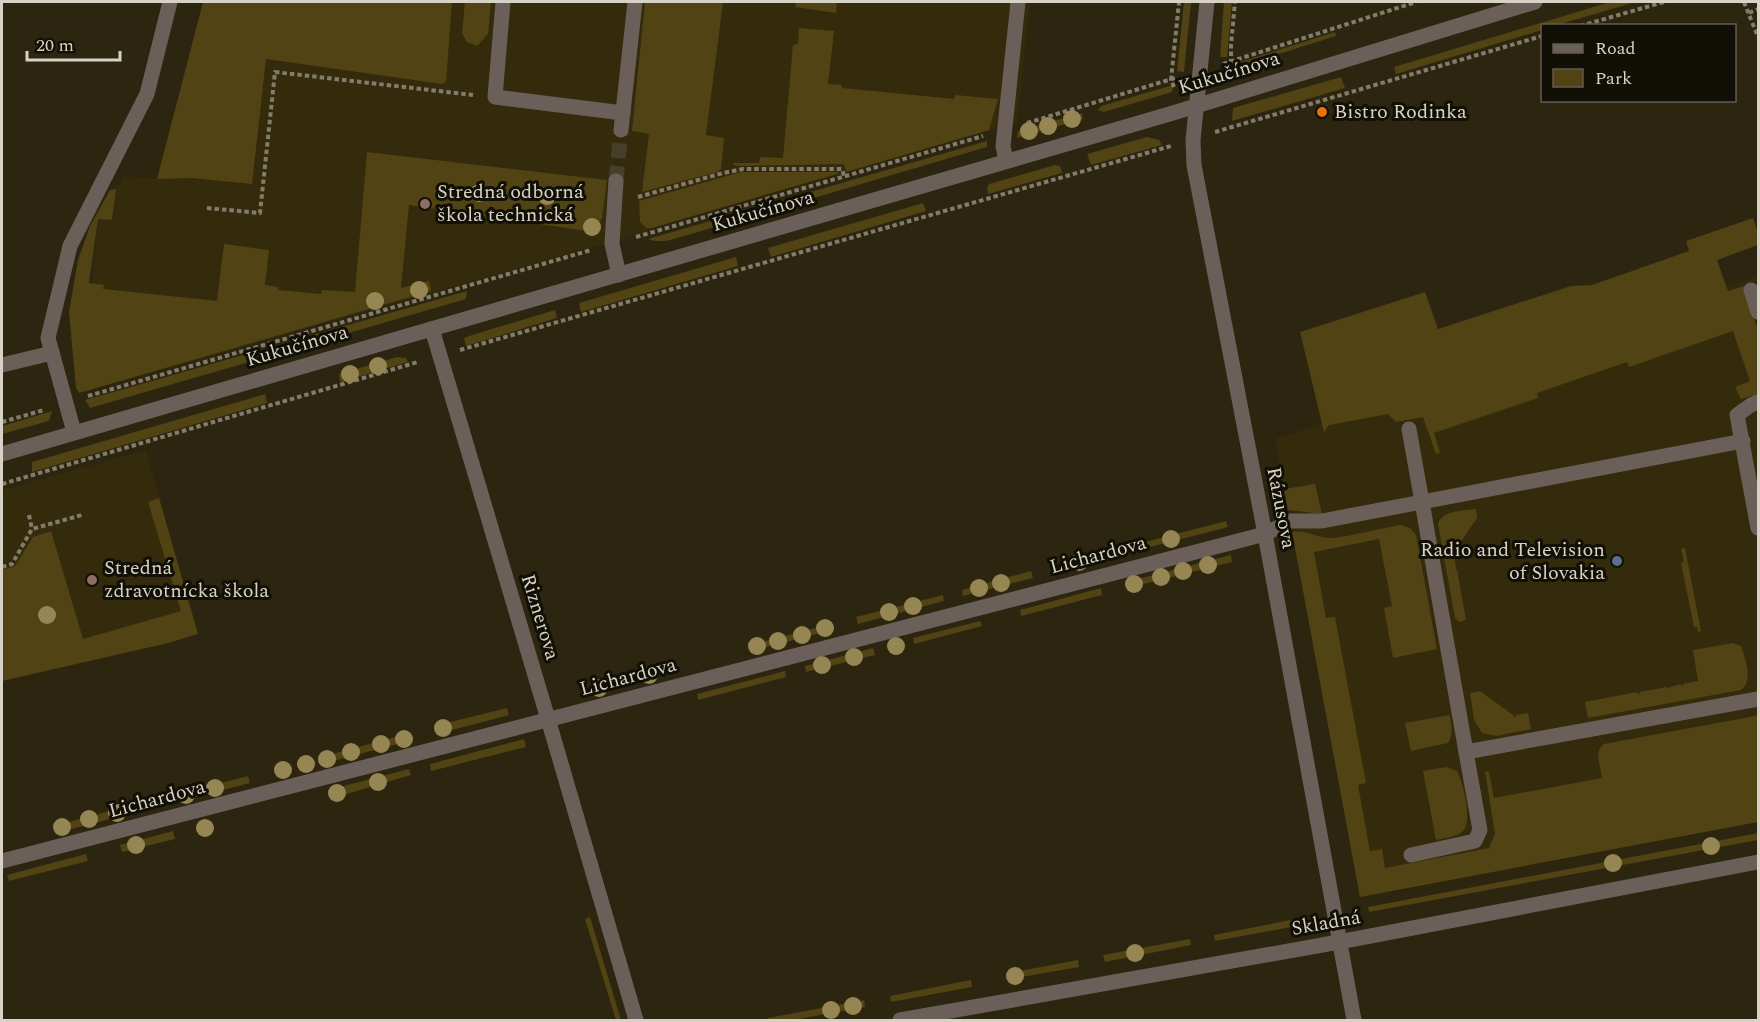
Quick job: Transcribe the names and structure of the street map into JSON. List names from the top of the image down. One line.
{"streets":{"street":["Kukučínova","Rázusova","Lichardova","Riznerova","Skladná"]},"crossings":[["Kukučínova","Rázusova"],["Kukučínova","Riznerova"],["Rázusova","Lichardova"],["Rázusova","Skladná"],["Lichardova","Riznerova"]],"places":["Bistro Rodinka","Stredná odborná škola technická","Radio and Television of Slovakia","Stredná zdravotnícka škola"],"legend":["Road","Park"],"scale_bar":"20 m"}
